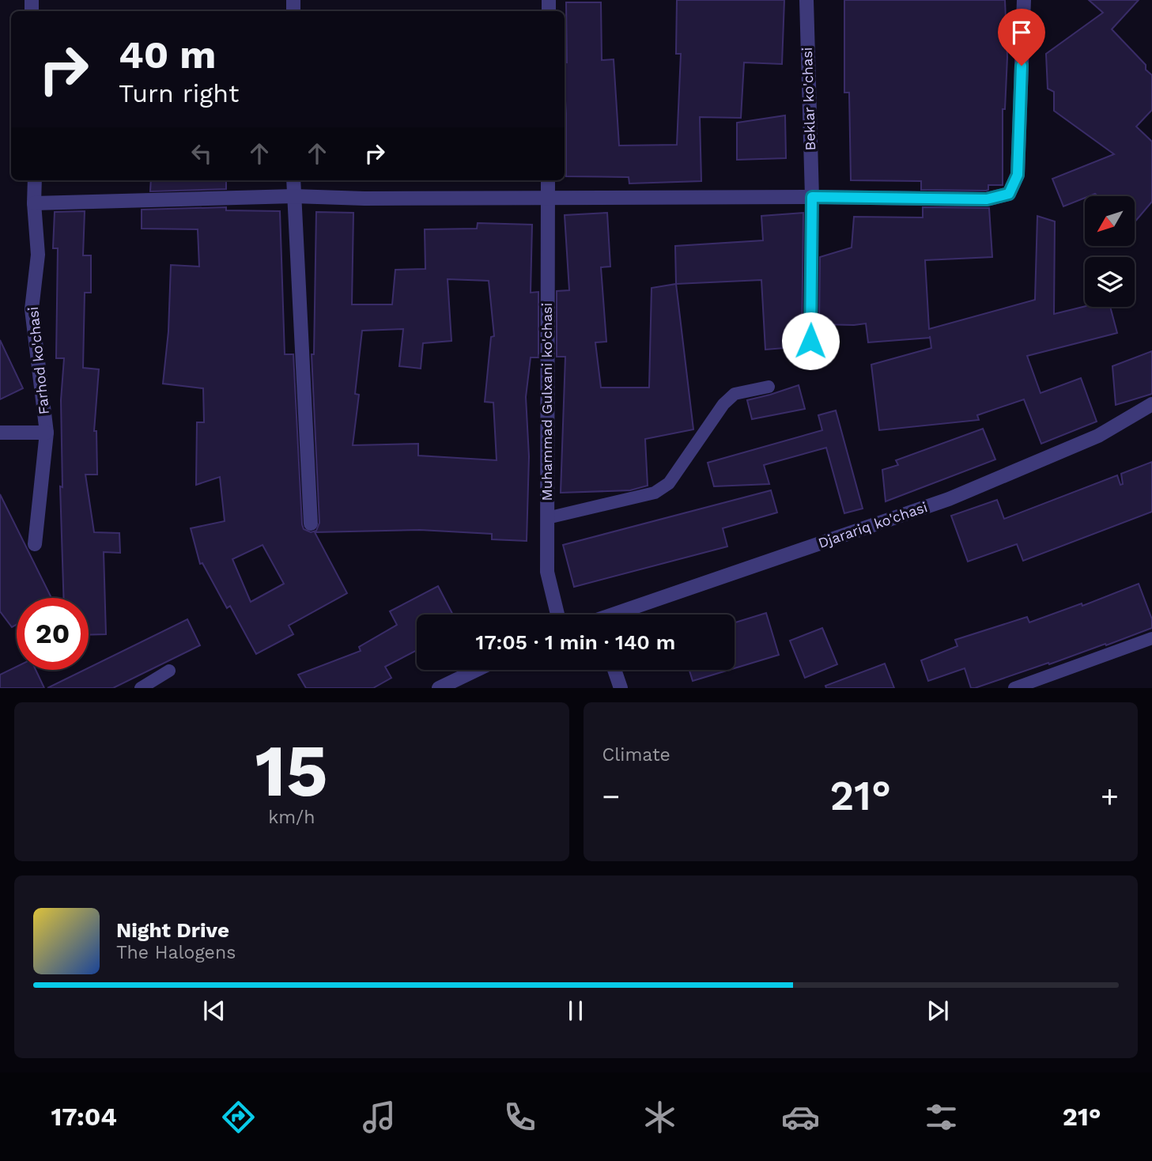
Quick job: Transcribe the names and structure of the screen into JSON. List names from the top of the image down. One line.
{"streets":{"street":["Beklar ko'chasi","Farhod ko'chasi","Muhammad Gulxani ko'chasi","Djarariq ko'chasi"]},"north":"bottom left","page":{"turn":["40 m","Turn right"],"limit":"20","trip":"17:05 · 1 min · 140 m","tile":[["15","km/h"],"Climate"],"heat":["−","21°","+"],"song":["Night Drive","The Halogens"],"tabs":["17:04","21°"]}}
